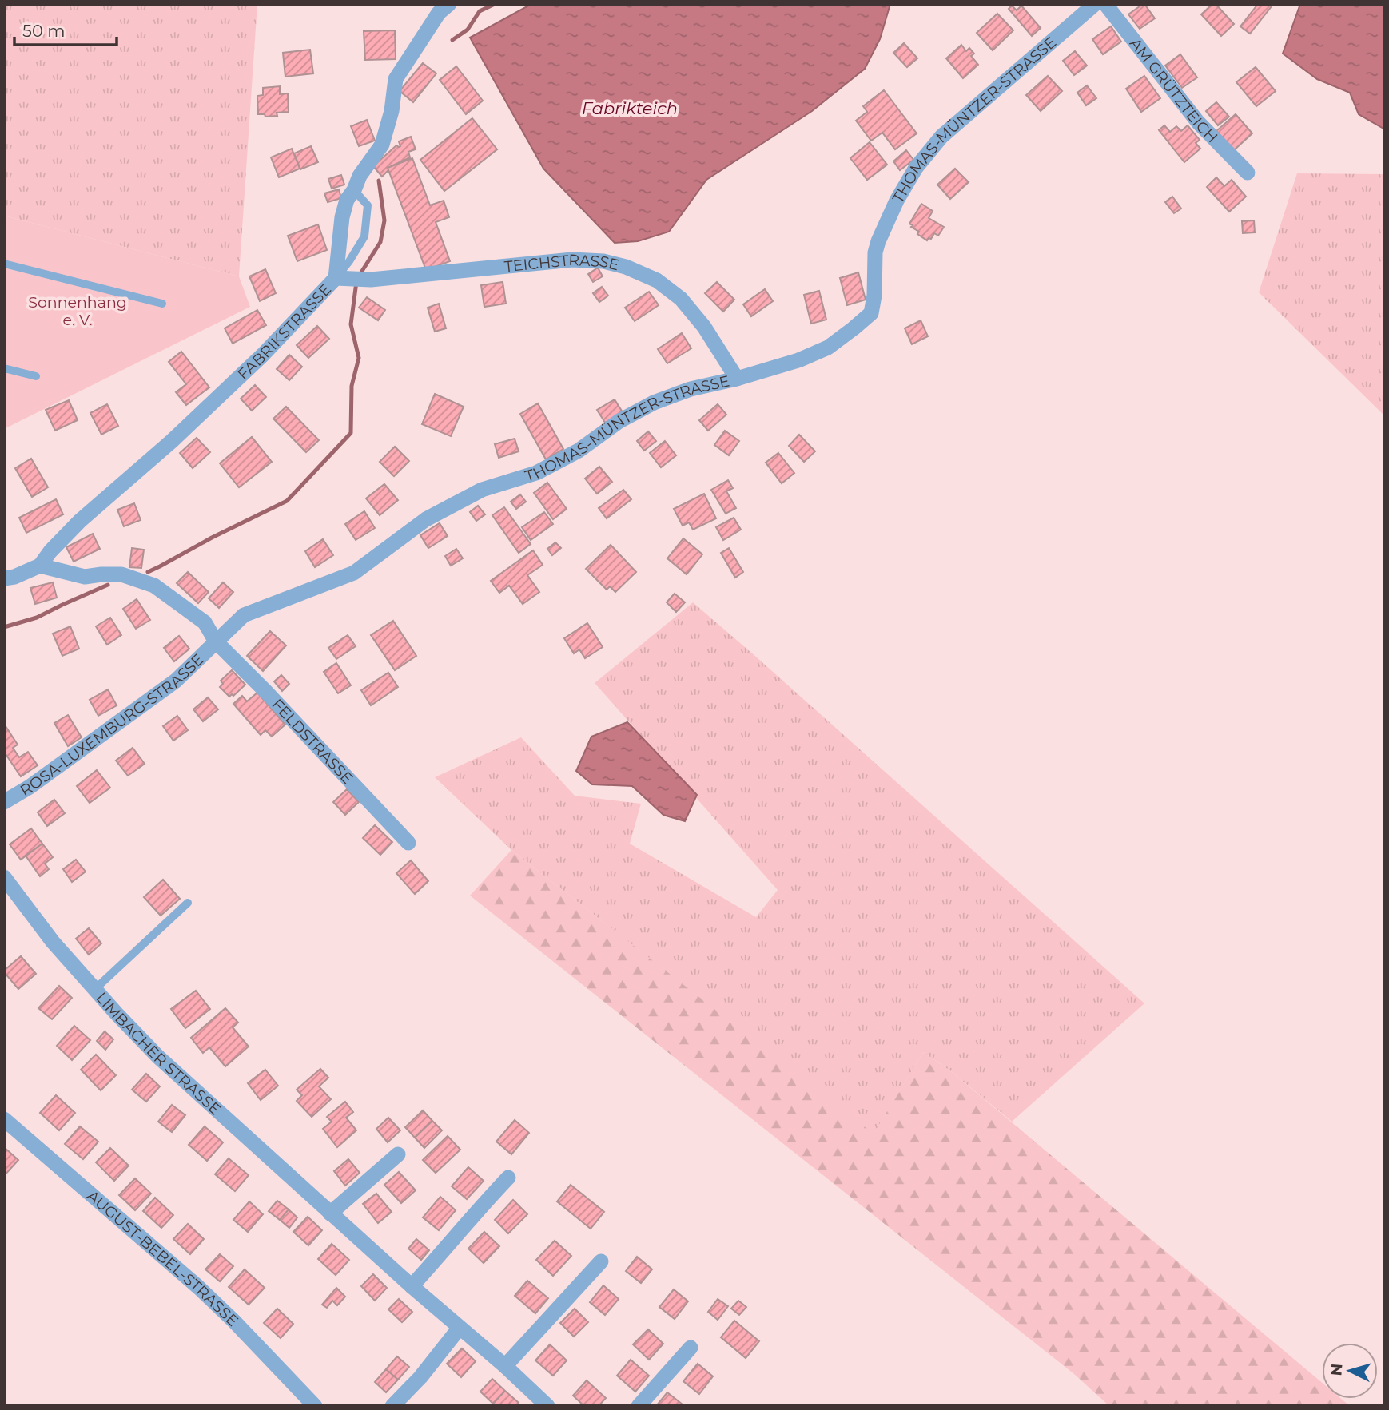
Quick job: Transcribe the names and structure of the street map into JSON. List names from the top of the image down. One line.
{"streets":{"street":["AM GRÜTZTEICH","THOMAS-MÜNTZER-STRASSE","TEICHSTRASSE","FABRIKSTRASSE","ROSA-LUXEMBURG-STRASSE","FELDSTRASSE","LIMBACHER STRASSE","AUGUST-BEBEL-STRASSE"]},"crossings":[["THOMAS-MÜNTZER-STRASSE","TEICHSTRASSE"],["THOMAS-MÜNTZER-STRASSE","ROSA-LUXEMBURG-STRASSE"],["THOMAS-MÜNTZER-STRASSE","FELDSTRASSE"],["TEICHSTRASSE","FABRIKSTRASSE"],["ROSA-LUXEMBURG-STRASSE","FELDSTRASSE"]],"water":["Fabrikteich"],"parks":["Sonnenhang e. V."],"scale_bar":"50 m","north":"left"}
